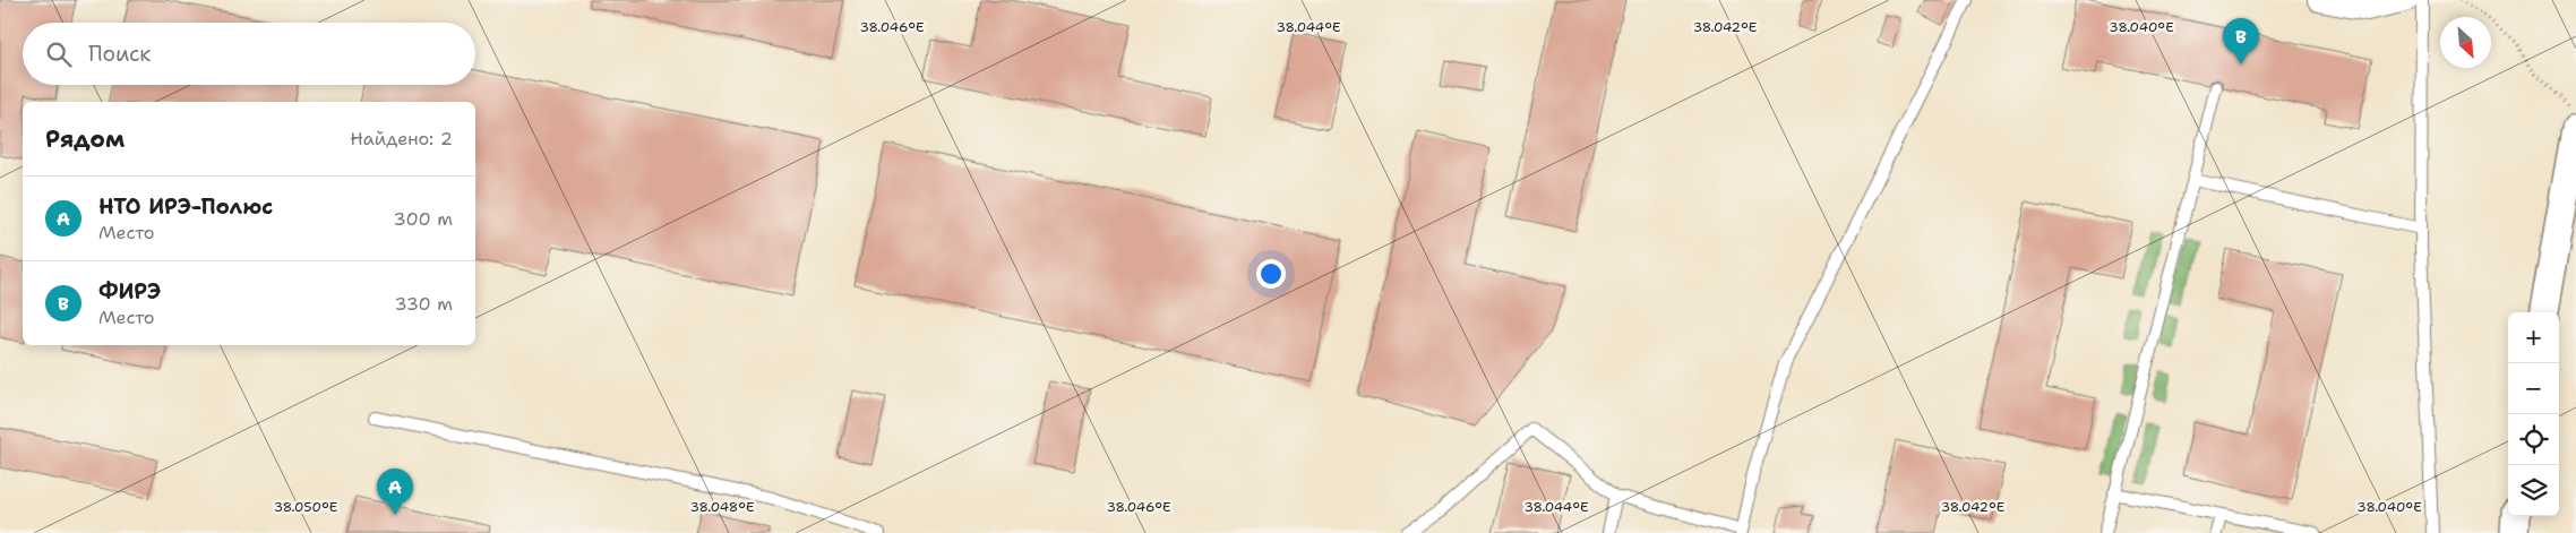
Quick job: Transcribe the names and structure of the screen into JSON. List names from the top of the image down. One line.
{"north":"bottom right","page":{"pins":["B","A"],"search":"Поиск","heading":["Рядом","Найдено: 2"],"list":[{"mark":"A","name":"НТО ИРЭ-Полюс","note":"Место","value":"300 m"},{"mark":"B","name":"ФИРЭ","note":"Место","value":"330 m"}],"map_buttons":["+","−"]},"coordinates":["38.046°E","38.044°E","38.042°E","38.040°E","38.050°E","38.048°E"]}
